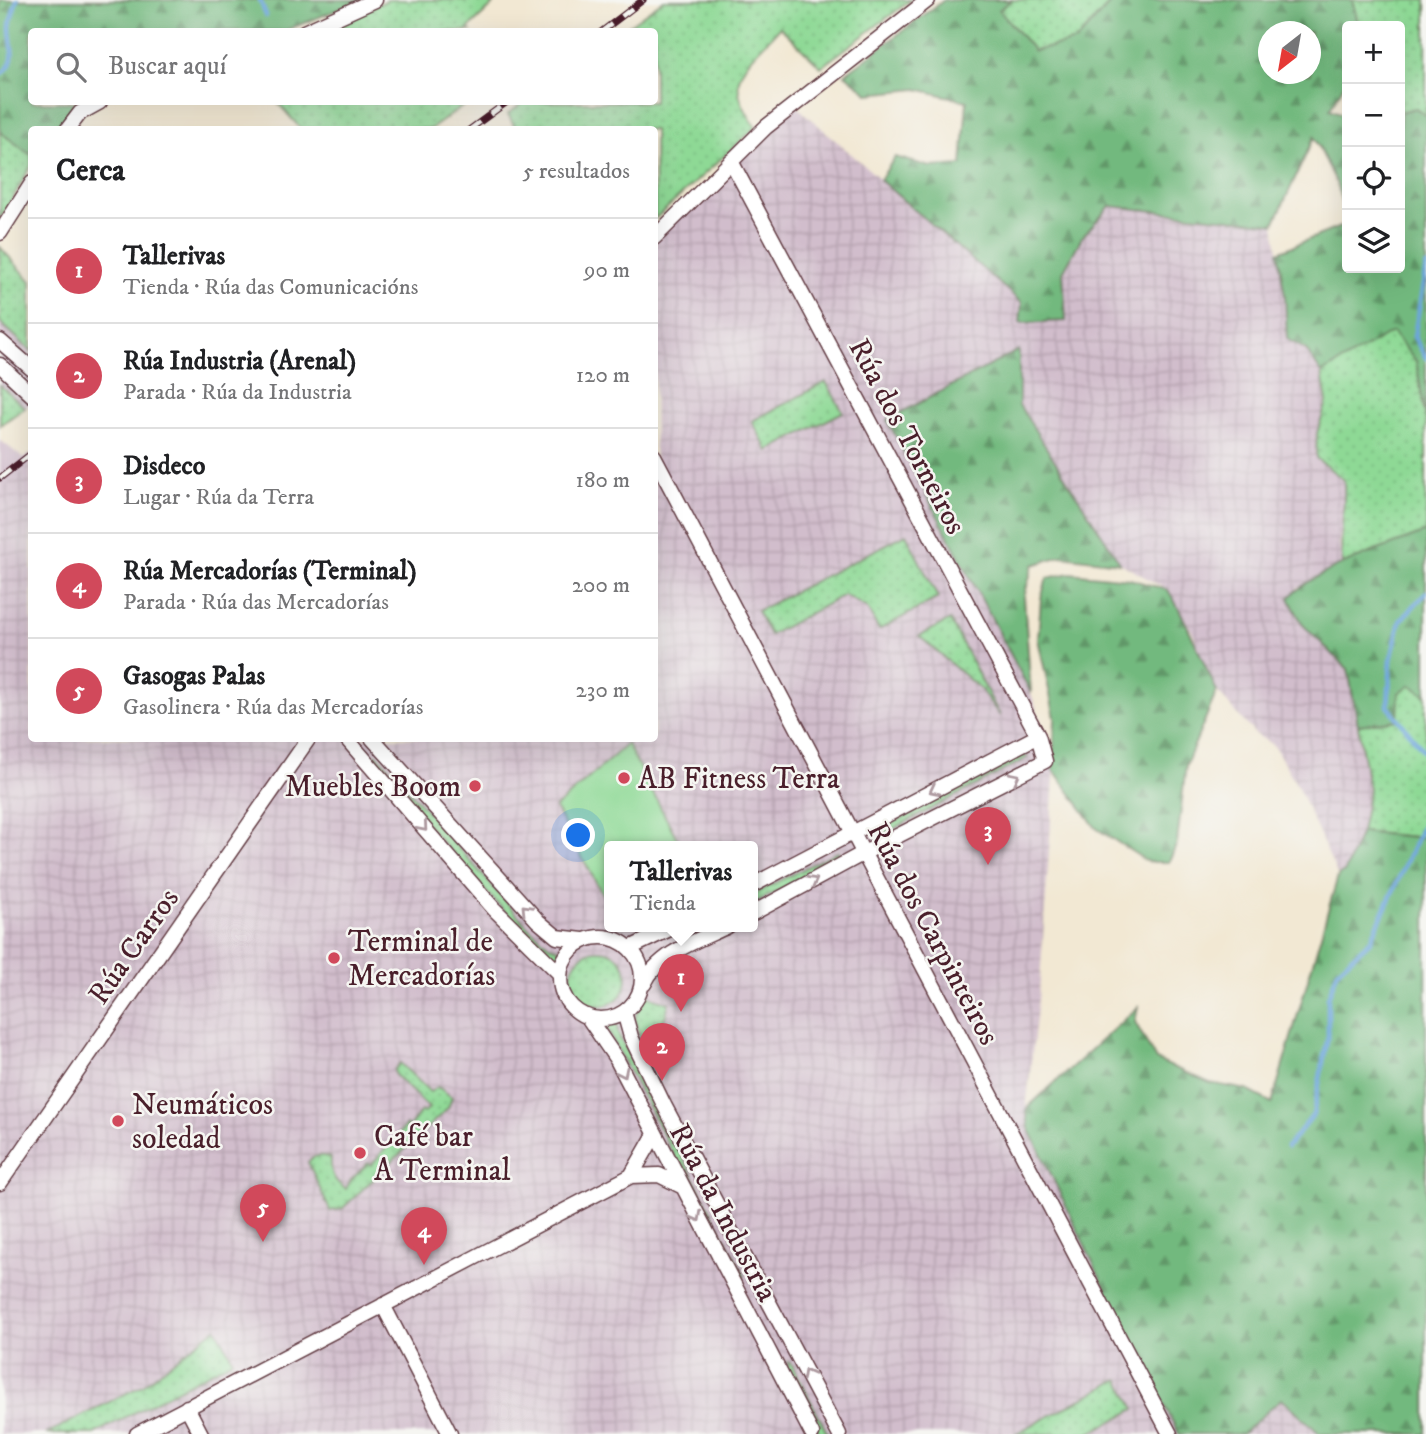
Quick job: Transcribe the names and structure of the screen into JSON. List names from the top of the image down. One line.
{"streets":{"street":["Rúa dos Torneiros","Rúa dos Carpinteiros","Rúa Carros","Rúa da Industria"]},"crossings":[["Rúa dos Torneiros","Rúa dos Carpinteiros"]],"places":["AB Fitness Terra","Muebles Boom","Terminal de Mercadorías","Neumáticos soledad","Café bar A Terminal"],"north":"bottom left","page":{"map_buttons":["+","−"],"search":"Buscar aquí","heading":["Cerca","5 resultados"],"list":[{"mark":"1","name":"Tallerivas","note":"Tienda · Rúa das Comunicacións","value":"90 m"},{"mark":"2","name":"Rúa Industria (Arenal)","note":"Parada · Rúa da Industria","value":"120 m"},{"mark":"3","name":"Disdeco","note":"Lugar · Rúa da Terra","value":"180 m"},{"mark":"4","name":"Rúa Mercadorías (Terminal)","note":"Parada · Rúa das Mercadorías","value":"200 m"},{"mark":"5","name":"Gasogas Palas","note":"Gasolinera · Rúa das Mercadorías","value":"230 m"}],"pins":["3","1","2","5","4"],"popup":["Tallerivas","Tienda"]}}
